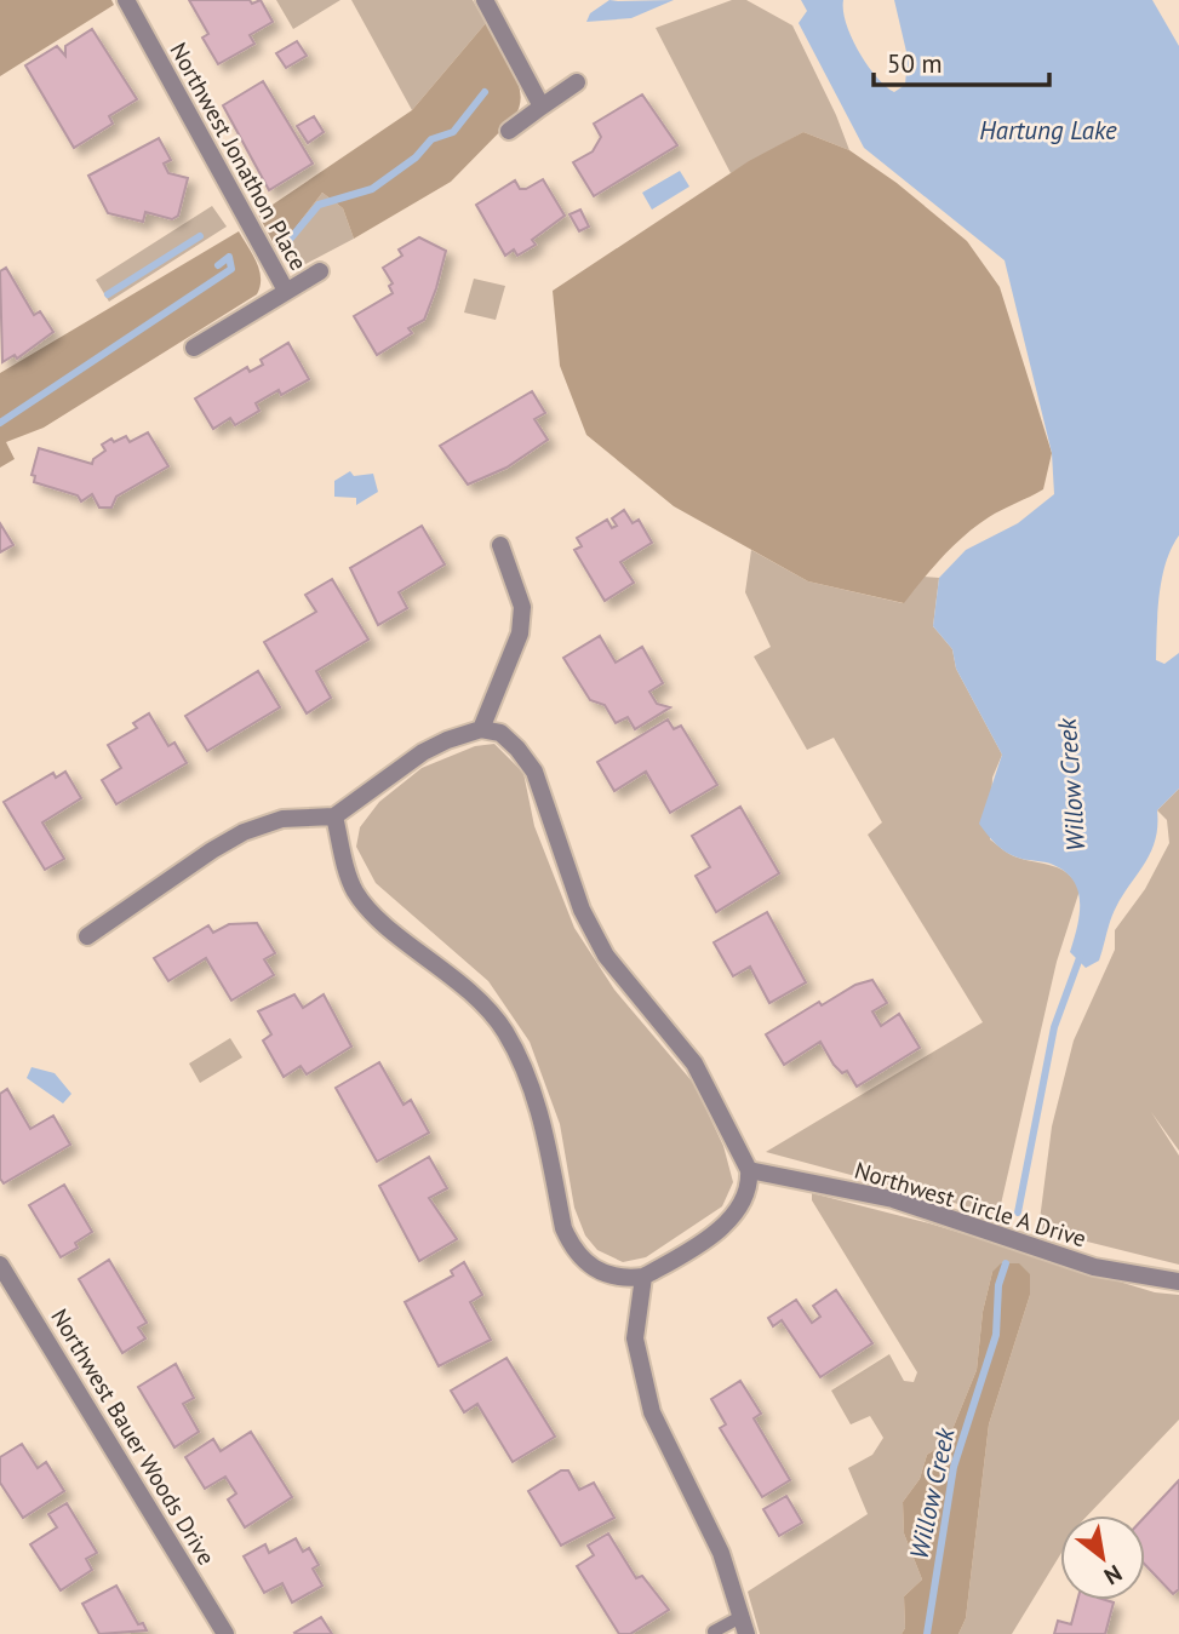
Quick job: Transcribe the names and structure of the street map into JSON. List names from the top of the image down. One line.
{"streets":{"street":["Northwest Jonathon Place","Northwest Circle A Drive","Northwest Bauer Woods Drive"]},"water":["Hartung Lake","Willow Creek"],"scale_bar":"50 m","north":"bottom right"}
